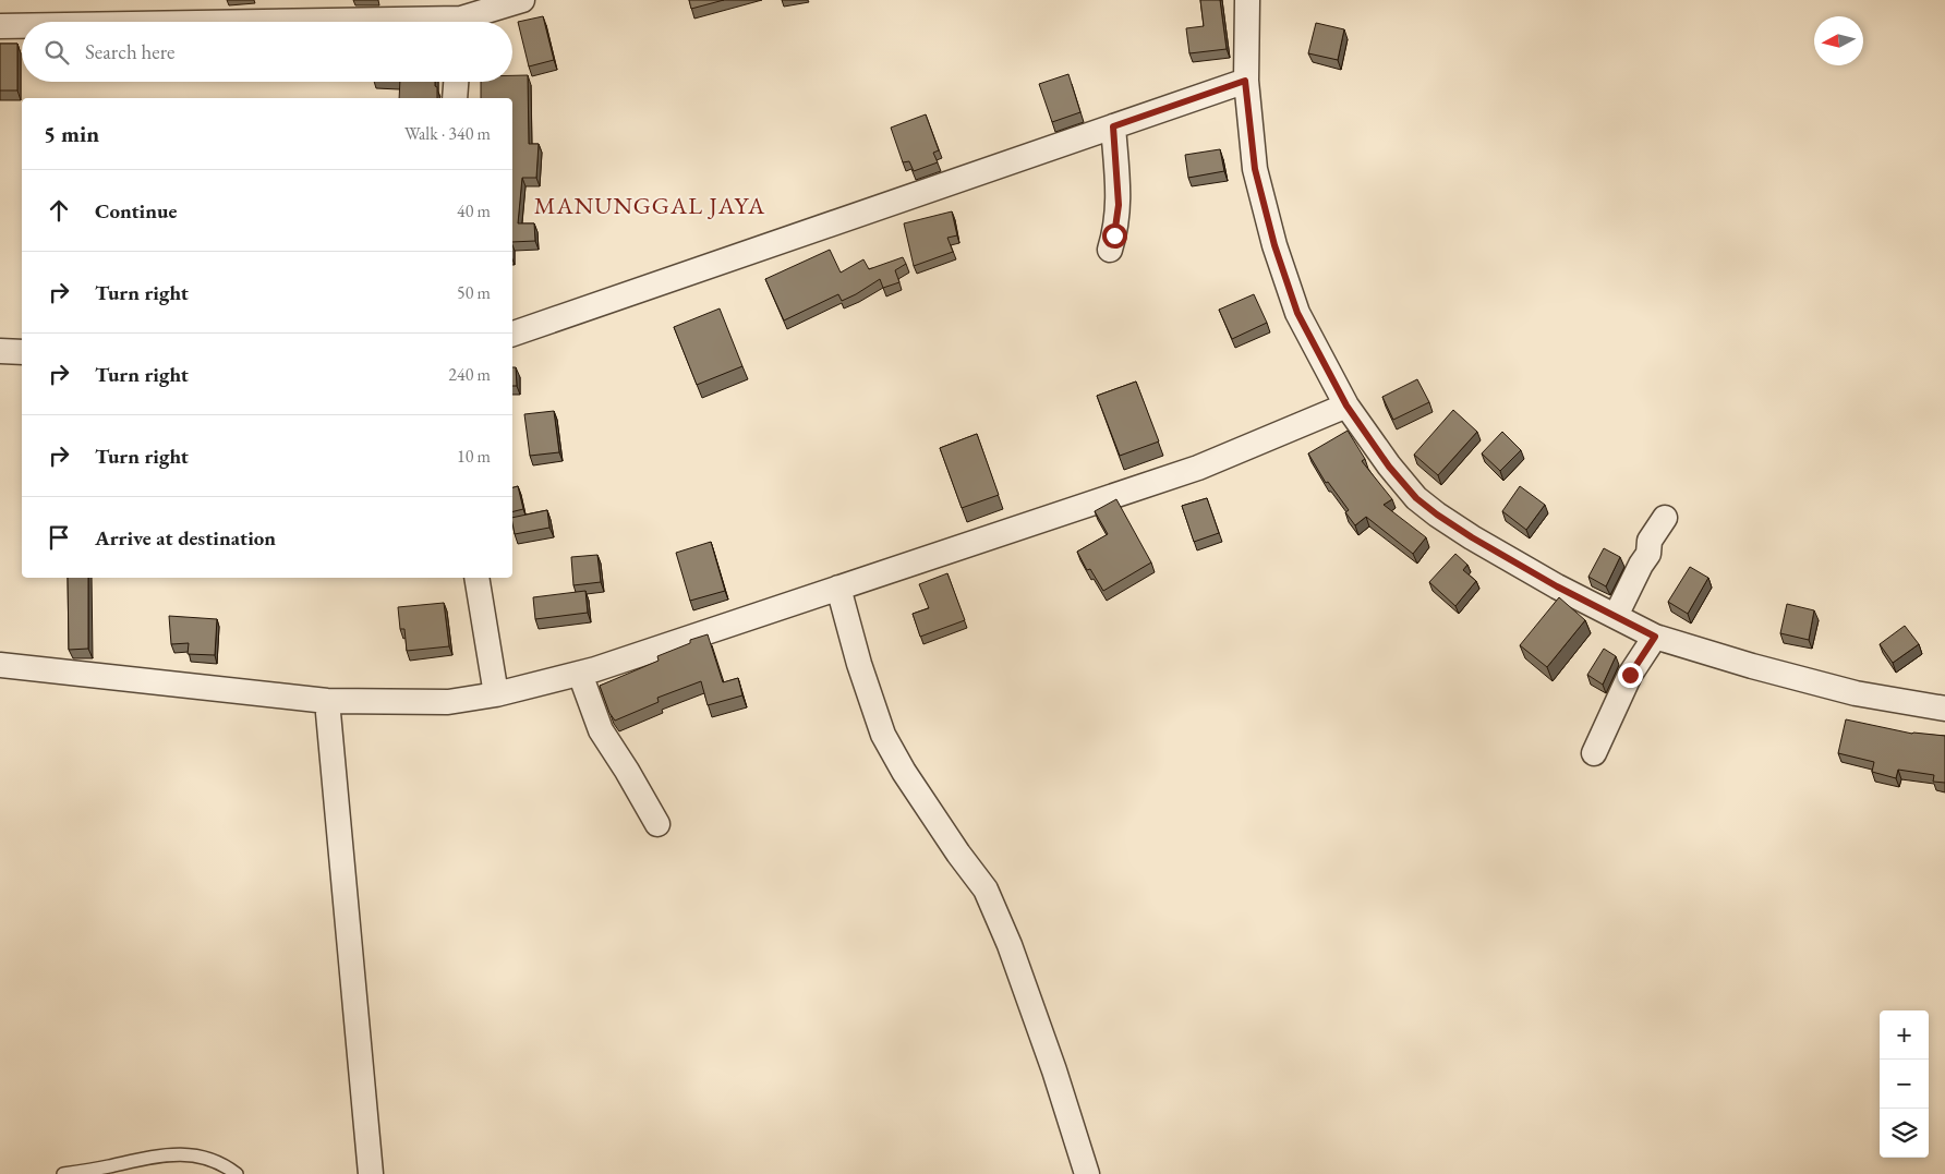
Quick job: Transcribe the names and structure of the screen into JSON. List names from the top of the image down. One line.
{"districts":["MANUNGGAL JAYA"],"north":"left","page":{"search":"Search here","heading":["5 min","Walk · 340 m"],"list":[["Continue","40 m"],["Turn right","50 m"],["Turn right","240 m"],["Turn right","10 m"],"Arrive at destination"],"map_buttons":["+","−"]}}
